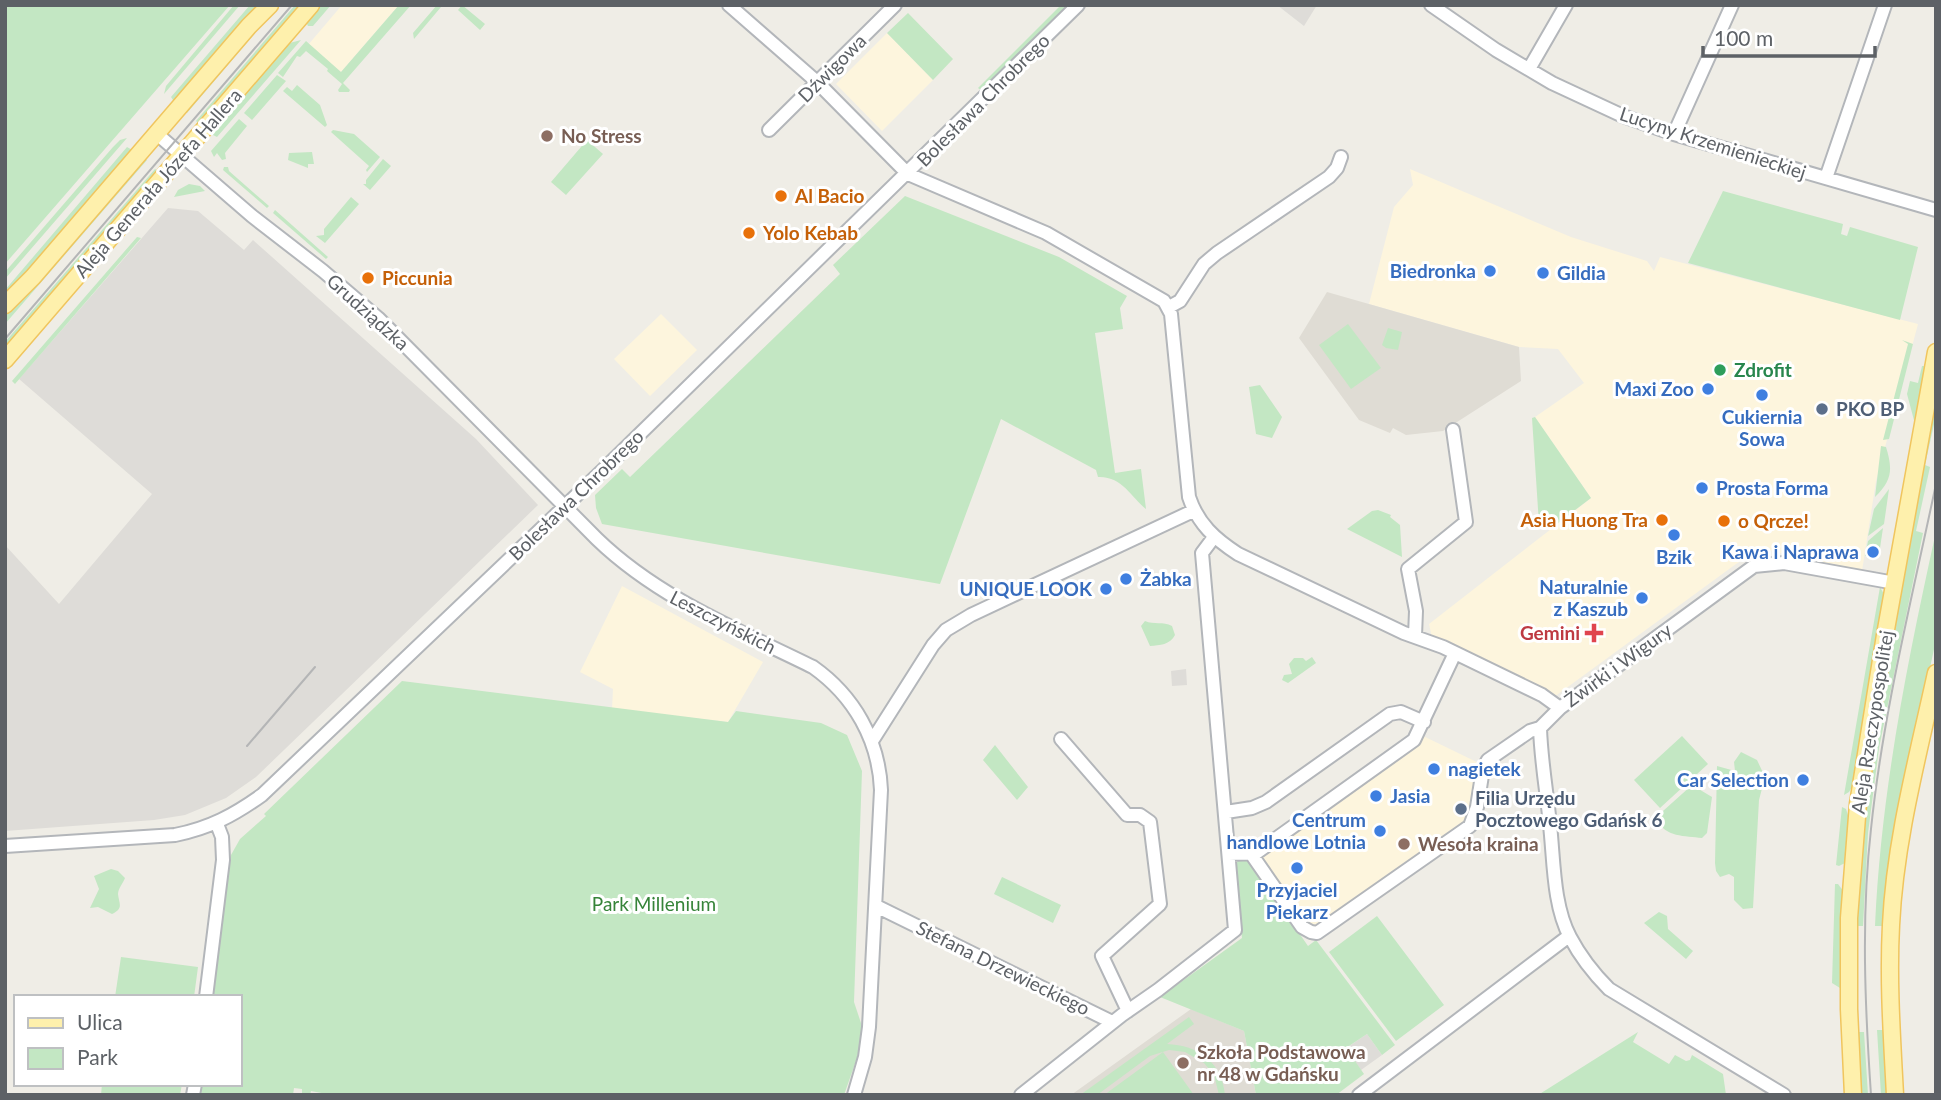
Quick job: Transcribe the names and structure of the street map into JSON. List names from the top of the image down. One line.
{"streets":{"main road":["Aleja Generała Józefa Hallera","Aleja Rzeczypospolitej"],"street":["Dźwigowa","Bolesława Chrobrego","Lucyny Krzemienieckiej","Grudziądzka","Leszczyńskich","Żwirki i Wigury","Stefana Drzewieckiego"]},"crossings":[["Bolesława Chrobrego","Grudziądzka"],["Bolesława Chrobrego","Leszczyńskich"],["Aleja Generała Józefa Hallera","Grudziądzka"],["Grudziądzka","Leszczyńskich"],["Leszczyńskich","Stefana Drzewieckiego"],["Żwirki i Wigury","Aleja Rzeczypospolitej"]],"parks":["Park Millenium"],"places":{"other":["No Stress","Al Bacio","Yolo Kebab","Biedronka","Gildia","Piccunia","Zdrofit","Maxi Zoo","Cukiernia Sowa","PKO BP","Prosta Forma","Asia Huong Tra","o Qrcze!","Bzik","Kawa i Naprawa","Żabka","UNIQUE LOOK","Naturalnie z Kaszub","nagietek","Car Selection","Jasia","Filia Urzędu Pocztowego Gdańsk 6","Centrum handlowe Lotnia","Wesoła kraina","Przyjaciel Piekarz","Szkoła Podstawowa nr 48 w Gdańsku"],"health":["Gemini"]},"legend":["Ulica","Park"],"scale_bar":"100 m"}
